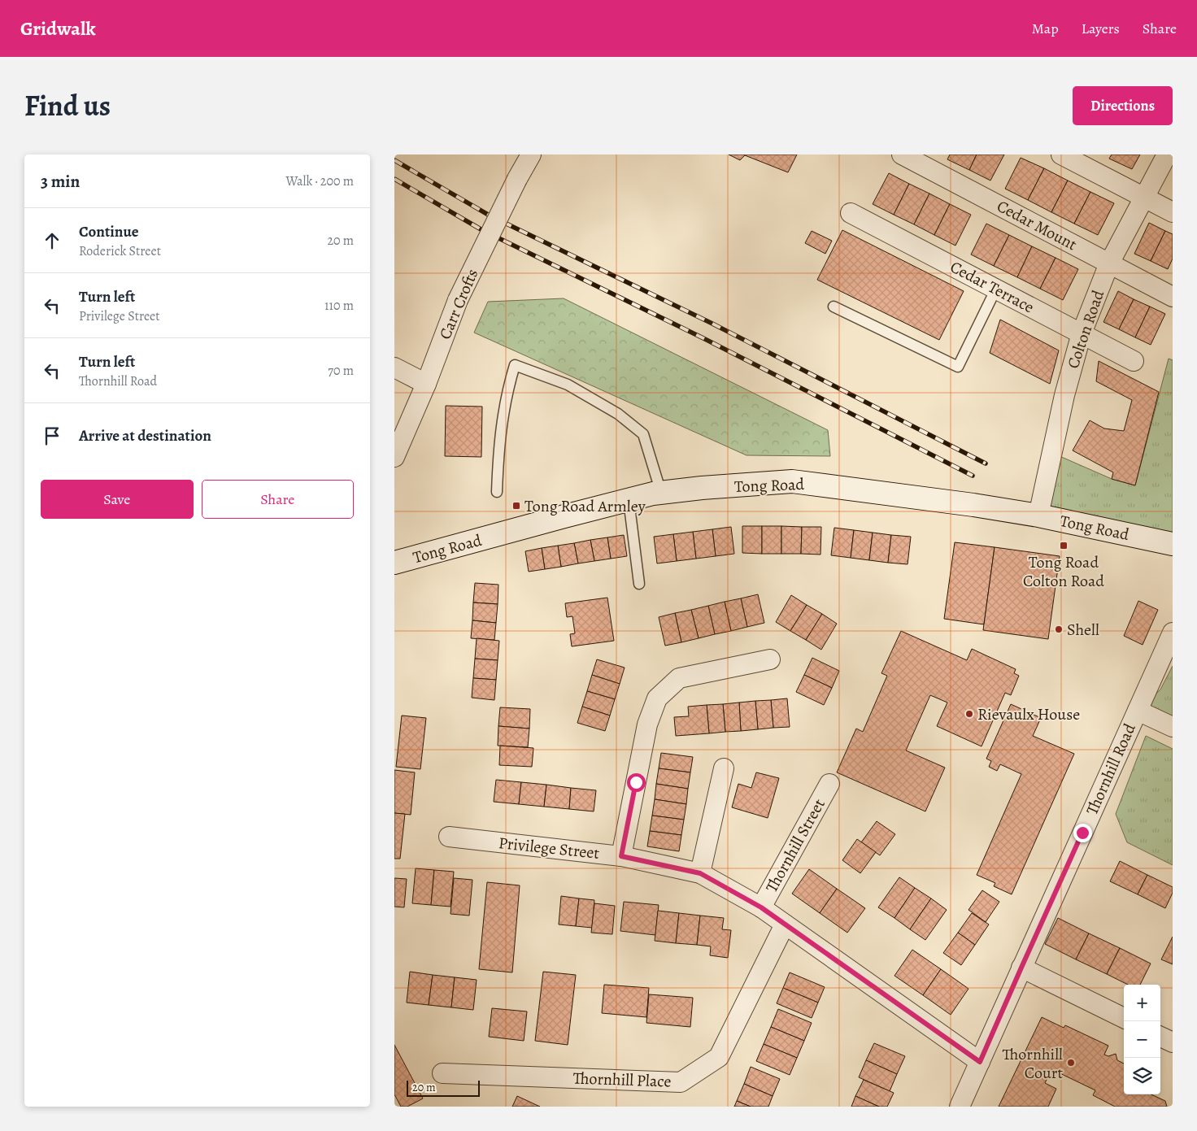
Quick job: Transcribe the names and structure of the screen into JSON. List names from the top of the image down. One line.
{"streets":{"main road":["Tong Road"],"street":["Cedar Mount","Cedar Terrace","Carr Crofts","Colton Road","Thornhill Road","Thornhill Street","Privilege Street","Thornhill Place"]},"crossings":[["Cedar Mount","Colton Road"],["Cedar Terrace","Colton Road"],["Colton Road","Tong Road"],["Thornhill Road","Privilege Street"],["Thornhill Street","Privilege Street"],["Privilege Street","Thornhill Place"]],"places":{"transit":["Tong Road Armley","Tong Road Colton Road"],"other":["Shell","Rievaulx House","Thornhill Court"]},"scale_bar":"20 m","page":{"header":"Gridwalk","nav":["Map","Layers","Share"],"title":"Find us","buttons":["Directions",["Save","Share"]],"heading":["3 min","Walk · 200 m"],"list":[["Continue","Roderick Street","20 m"],["Turn left","Privilege Street","110 m"],["Turn left","Thornhill Road","70 m"],"Arrive at destination"],"map_buttons":["+","−"],"scale":"20 m"}}
